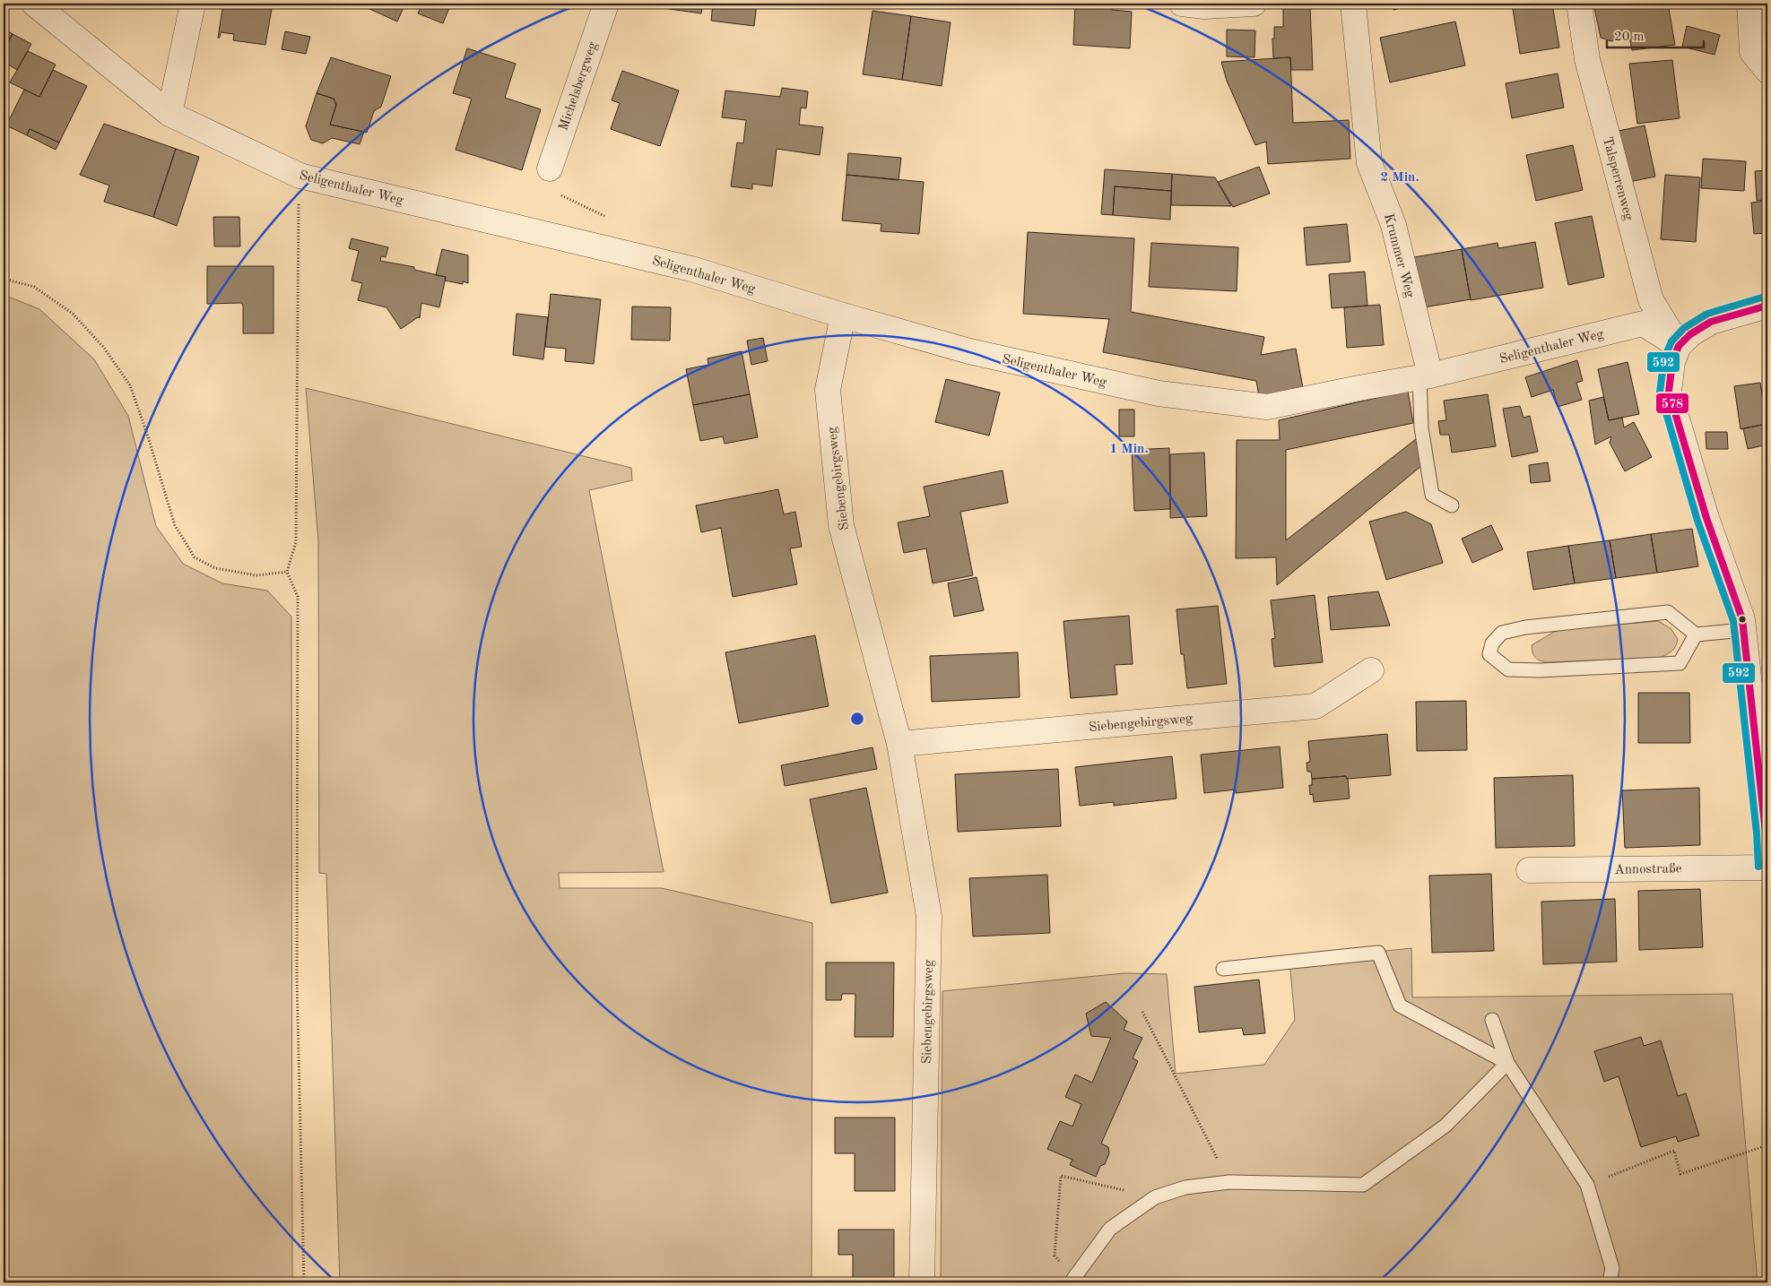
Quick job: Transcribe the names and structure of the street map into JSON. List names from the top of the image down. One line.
{"streets":{"street":["Michelsbergweg","Talsperrenweg","Seligenthaler Weg","Krummer Weg","Siebengebirgsweg","Annostraße"]},"crossings":[["Talsperrenweg","Seligenthaler Weg"],["Talsperrenweg","Annostraße"],["Seligenthaler Weg","Krummer Weg"],["Seligenthaler Weg","Siebengebirgsweg"],["Seligenthaler Weg","Annostraße"]],"lines":["transit line 592","transit line 578"],"scale_bar":"20 m","rings":["2 Min.","1 Min."]}
